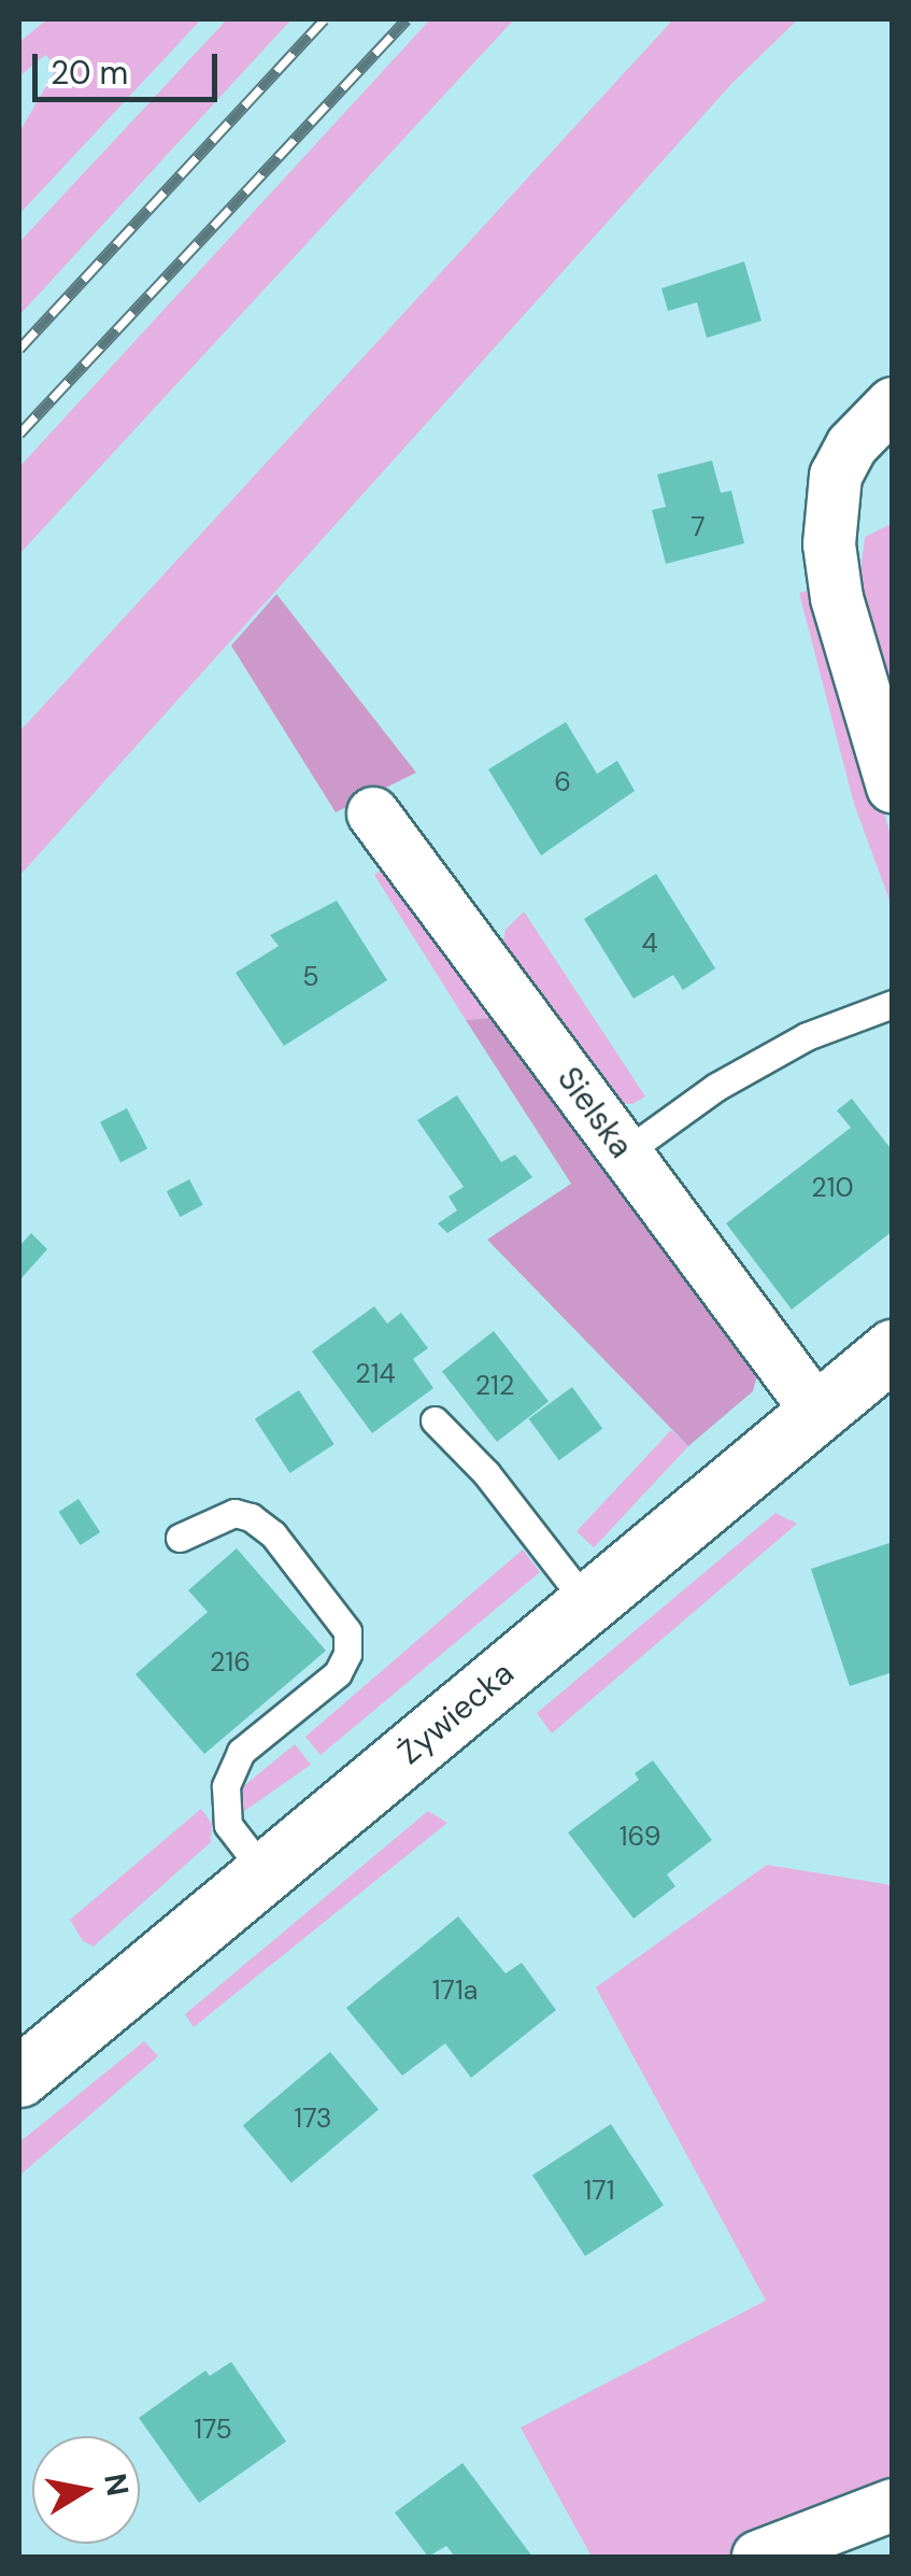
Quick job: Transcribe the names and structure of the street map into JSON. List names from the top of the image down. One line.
{"streets":{"main road":["Żywiecka"],"street":["Sielska"]},"crossings":[["Sielska","Żywiecka"]],"house_numbers":["7","6","4","5","210","214","212","216","169","171a","173","171","175"],"scale_bar":"20 m","north":"right"}
